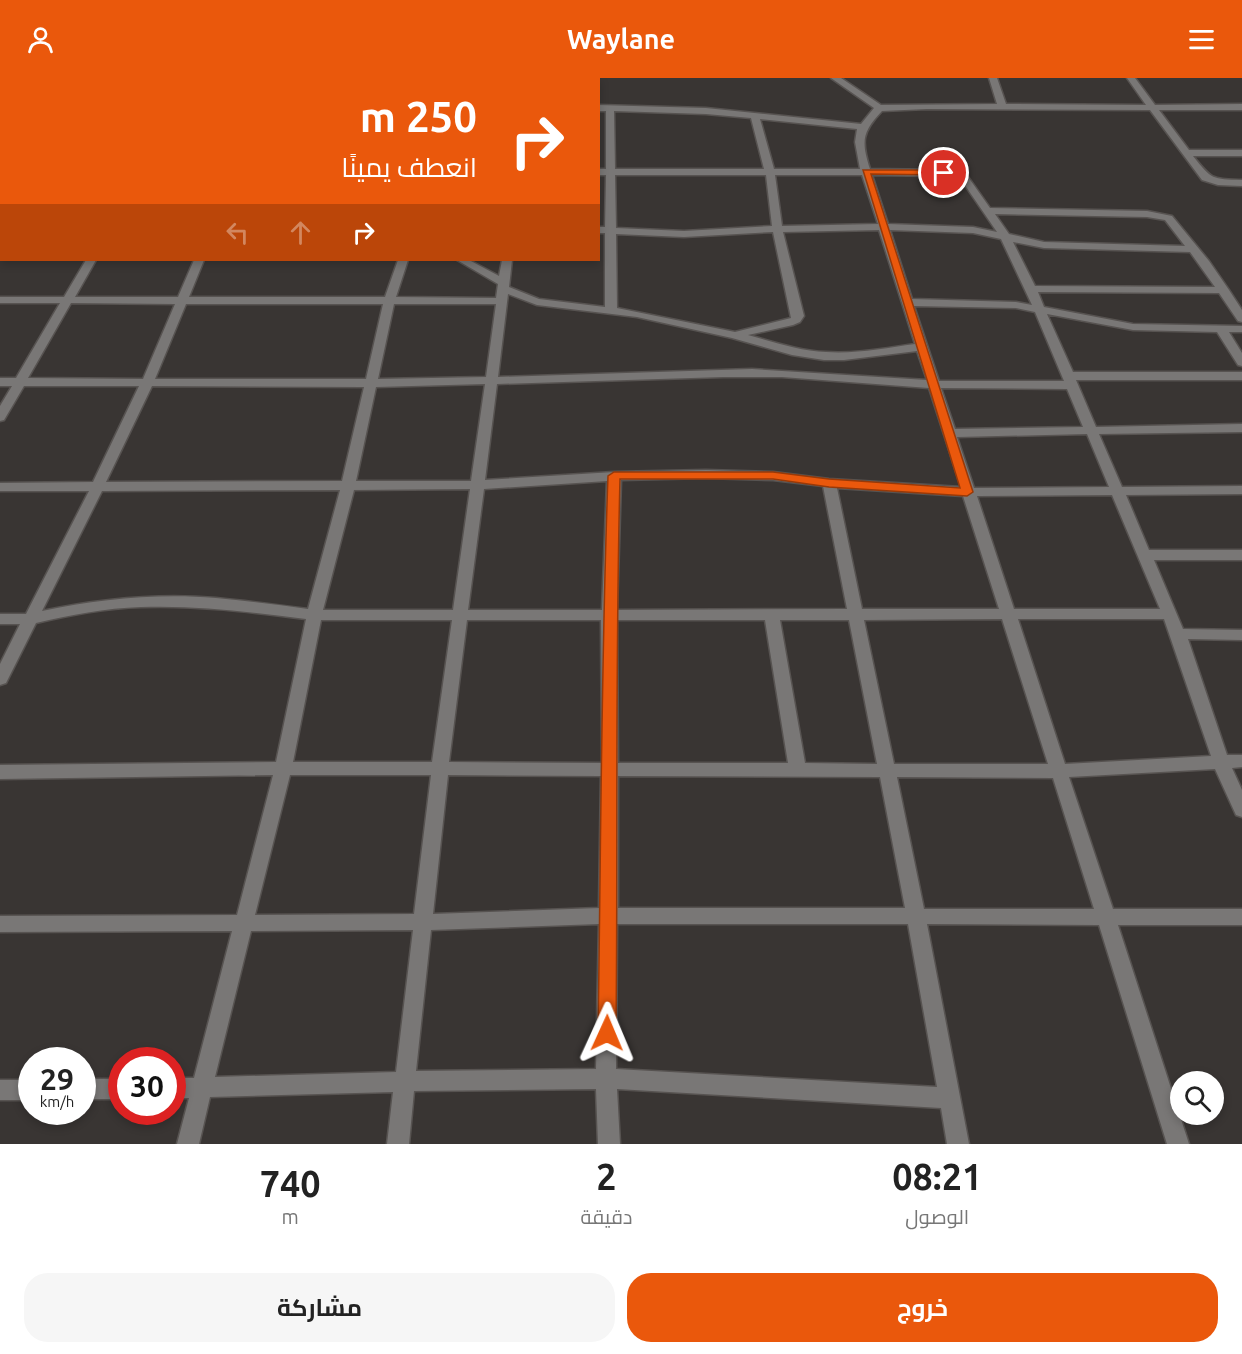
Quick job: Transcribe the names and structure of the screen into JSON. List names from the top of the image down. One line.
{"page":{"header":"Waylane","turn":["250 m","انعطف يمينًا"],"speed":"29 km/h","limit":"30","eta":["08:21","الوصول","2","دقيقة","740","m"],"buttons":["خروج","مشاركة"]}}
